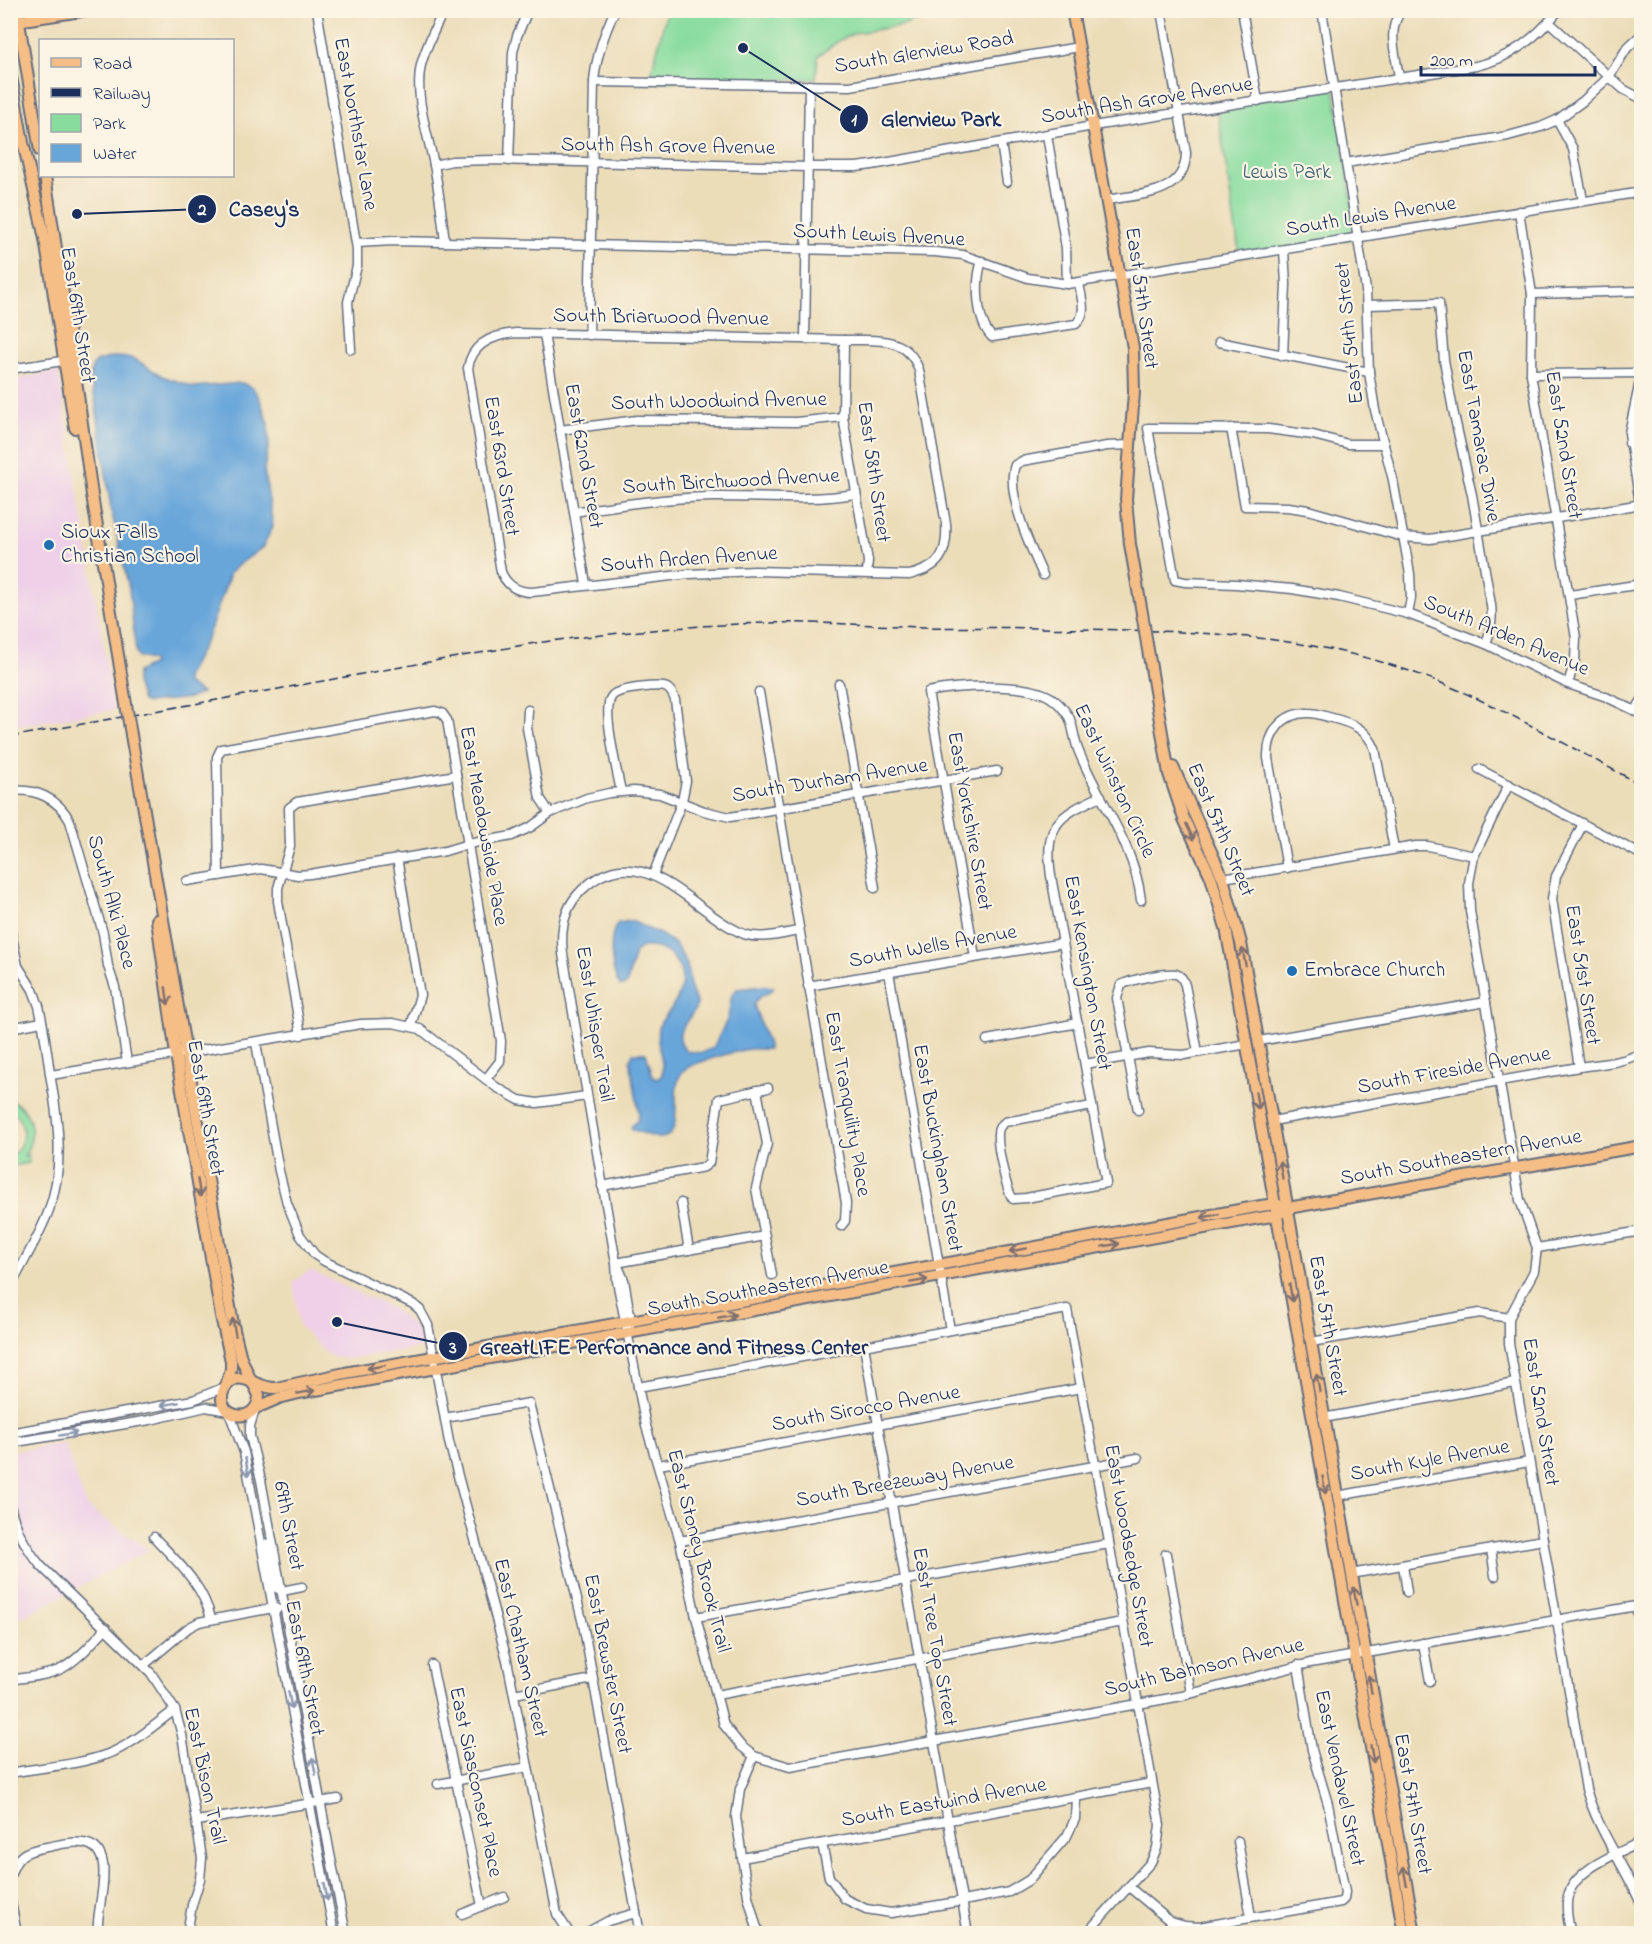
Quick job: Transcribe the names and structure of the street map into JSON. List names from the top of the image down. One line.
{"streets":{"main road":["East 57th Street","East 69th Street","South Southeastern Avenue"],"street":["South Glenview Road","South Ash Grove Avenue","East Northstar Lane","South Lewis Avenue","South Briarwood Avenue","East 54th Street","South Woodwind Avenue","East Tamarac Drive","East 52nd Street","East 62nd Street","East 63rd Street","East 58th Street","South Birchwood Avenue","South Arden Avenue","South Durham Avenue","East Winston Circle","East Yorkshire Street","East Meadowside Place","South Alki Place","South Wells Avenue","East Kensington Street","East 51st Street","East Whisper Trail","South Fireside Avenue","East Tranquility Place","East Buckingham Street","South Sirocco Avenue","South Kyle Avenue","South Breezeway Avenue","69th Street","East Woodsedge Street","East Stoney Brook Trail","East Tree Top Street","East Chatham Street","East Brewster Street","South Bahnson Avenue","East Bison Trail","East Vendavel Street","East Siasconset Place","South Eastwind Avenue"]},"crossings":[["South Glenview Road","East 57th Street"],["South Ash Grove Avenue","East 57th Street"],["South Ash Grove Avenue","East 54th Street"],["East Northstar Lane","South Lewis Avenue"],["South Lewis Avenue","East 57th Street"],["South Lewis Avenue","East 54th Street"],["South Lewis Avenue","East 52nd Street"],["East 57th Street","South Fireside Avenue"],["East 57th Street","South Southeastern Avenue"],["East 57th Street","South Kyle Avenue"],["East 57th Street","South Bahnson Avenue"],["East 69th Street","South Southeastern Avenue"],["East 69th Street","69th Street"],["South Briarwood Avenue","East 62nd Street"],["South Briarwood Avenue","East 63rd Street"],["South Briarwood Avenue","East 58th Street"],["South Briarwood Avenue","South Arden Avenue"],["East 54th Street","East Tamarac Drive"],["East 54th Street","South Arden Avenue"],["South Woodwind Avenue","East 62nd Street"],["South Woodwind Avenue","East 58th Street"],["East Tamarac Drive","South Arden Avenue"],["East 52nd Street","South Arden Avenue"],["East 52nd Street","South Kyle Avenue"],["East 52nd Street","South Bahnson Avenue"],["East 62nd Street","South Birchwood Avenue"],["East 62nd Street","South Arden Avenue"],["East 63rd Street","South Arden Avenue"],["East 58th Street","South Birchwood Avenue"],["East 58th Street","South Arden Avenue"],["South Durham Avenue","East Yorkshire Street"],["South Durham Avenue","East Meadowside Place"],["South Durham Avenue","East Tranquility Place"],["East Winston Circle","East Yorkshire Street"],["East Winston Circle","East Kensington Street"],["East Yorkshire Street","South Wells Avenue"],["South Wells Avenue","East Kensington Street"],["South Wells Avenue","East Tranquility Place"],["South Wells Avenue","East Buckingham Street"],["East 51st Street","South Fireside Avenue"],["East Whisper Trail","East Tranquility Place"],["East Whisper Trail","South Southeastern Avenue"],["East Whisper Trail","East Stoney Brook Trail"],["East Buckingham Street","South Southeastern Avenue"],["East Buckingham Street","East Woodsedge Street"],["South Southeastern Avenue","69th Street"],["South Southeastern Avenue","East Stoney Brook Trail"],["South Southeastern Avenue","East Chatham Street"],["South Sirocco Avenue","East Woodsedge Street"],["South Sirocco Avenue","East Stoney Brook Trail"],["South Sirocco Avenue","East Tree Top Street"],["South Breezeway Avenue","East Woodsedge Street"],["South Breezeway Avenue","East Stoney Brook Trail"],["South Breezeway Avenue","East Tree Top Street"],["East Woodsedge Street","South Bahnson Avenue"],["East Woodsedge Street","South Eastwind Avenue"],["East Stoney Brook Trail","South Bahnson Avenue"],["East Tree Top Street","South Bahnson Avenue"],["East Tree Top Street","South Eastwind Avenue"],["East Chatham Street","East Brewster Street"],["South Bahnson Avenue","East Vendavel Street"]],"parks":["Lewis Park"],"places":["Glenview Park","Casey's","Sioux Falls Christian School","Embrace Church","GreatLIFE Performance and Fitness Center"],"legend":["Road","Railway","Park","Water"],"scale_bar":"200 m"}
